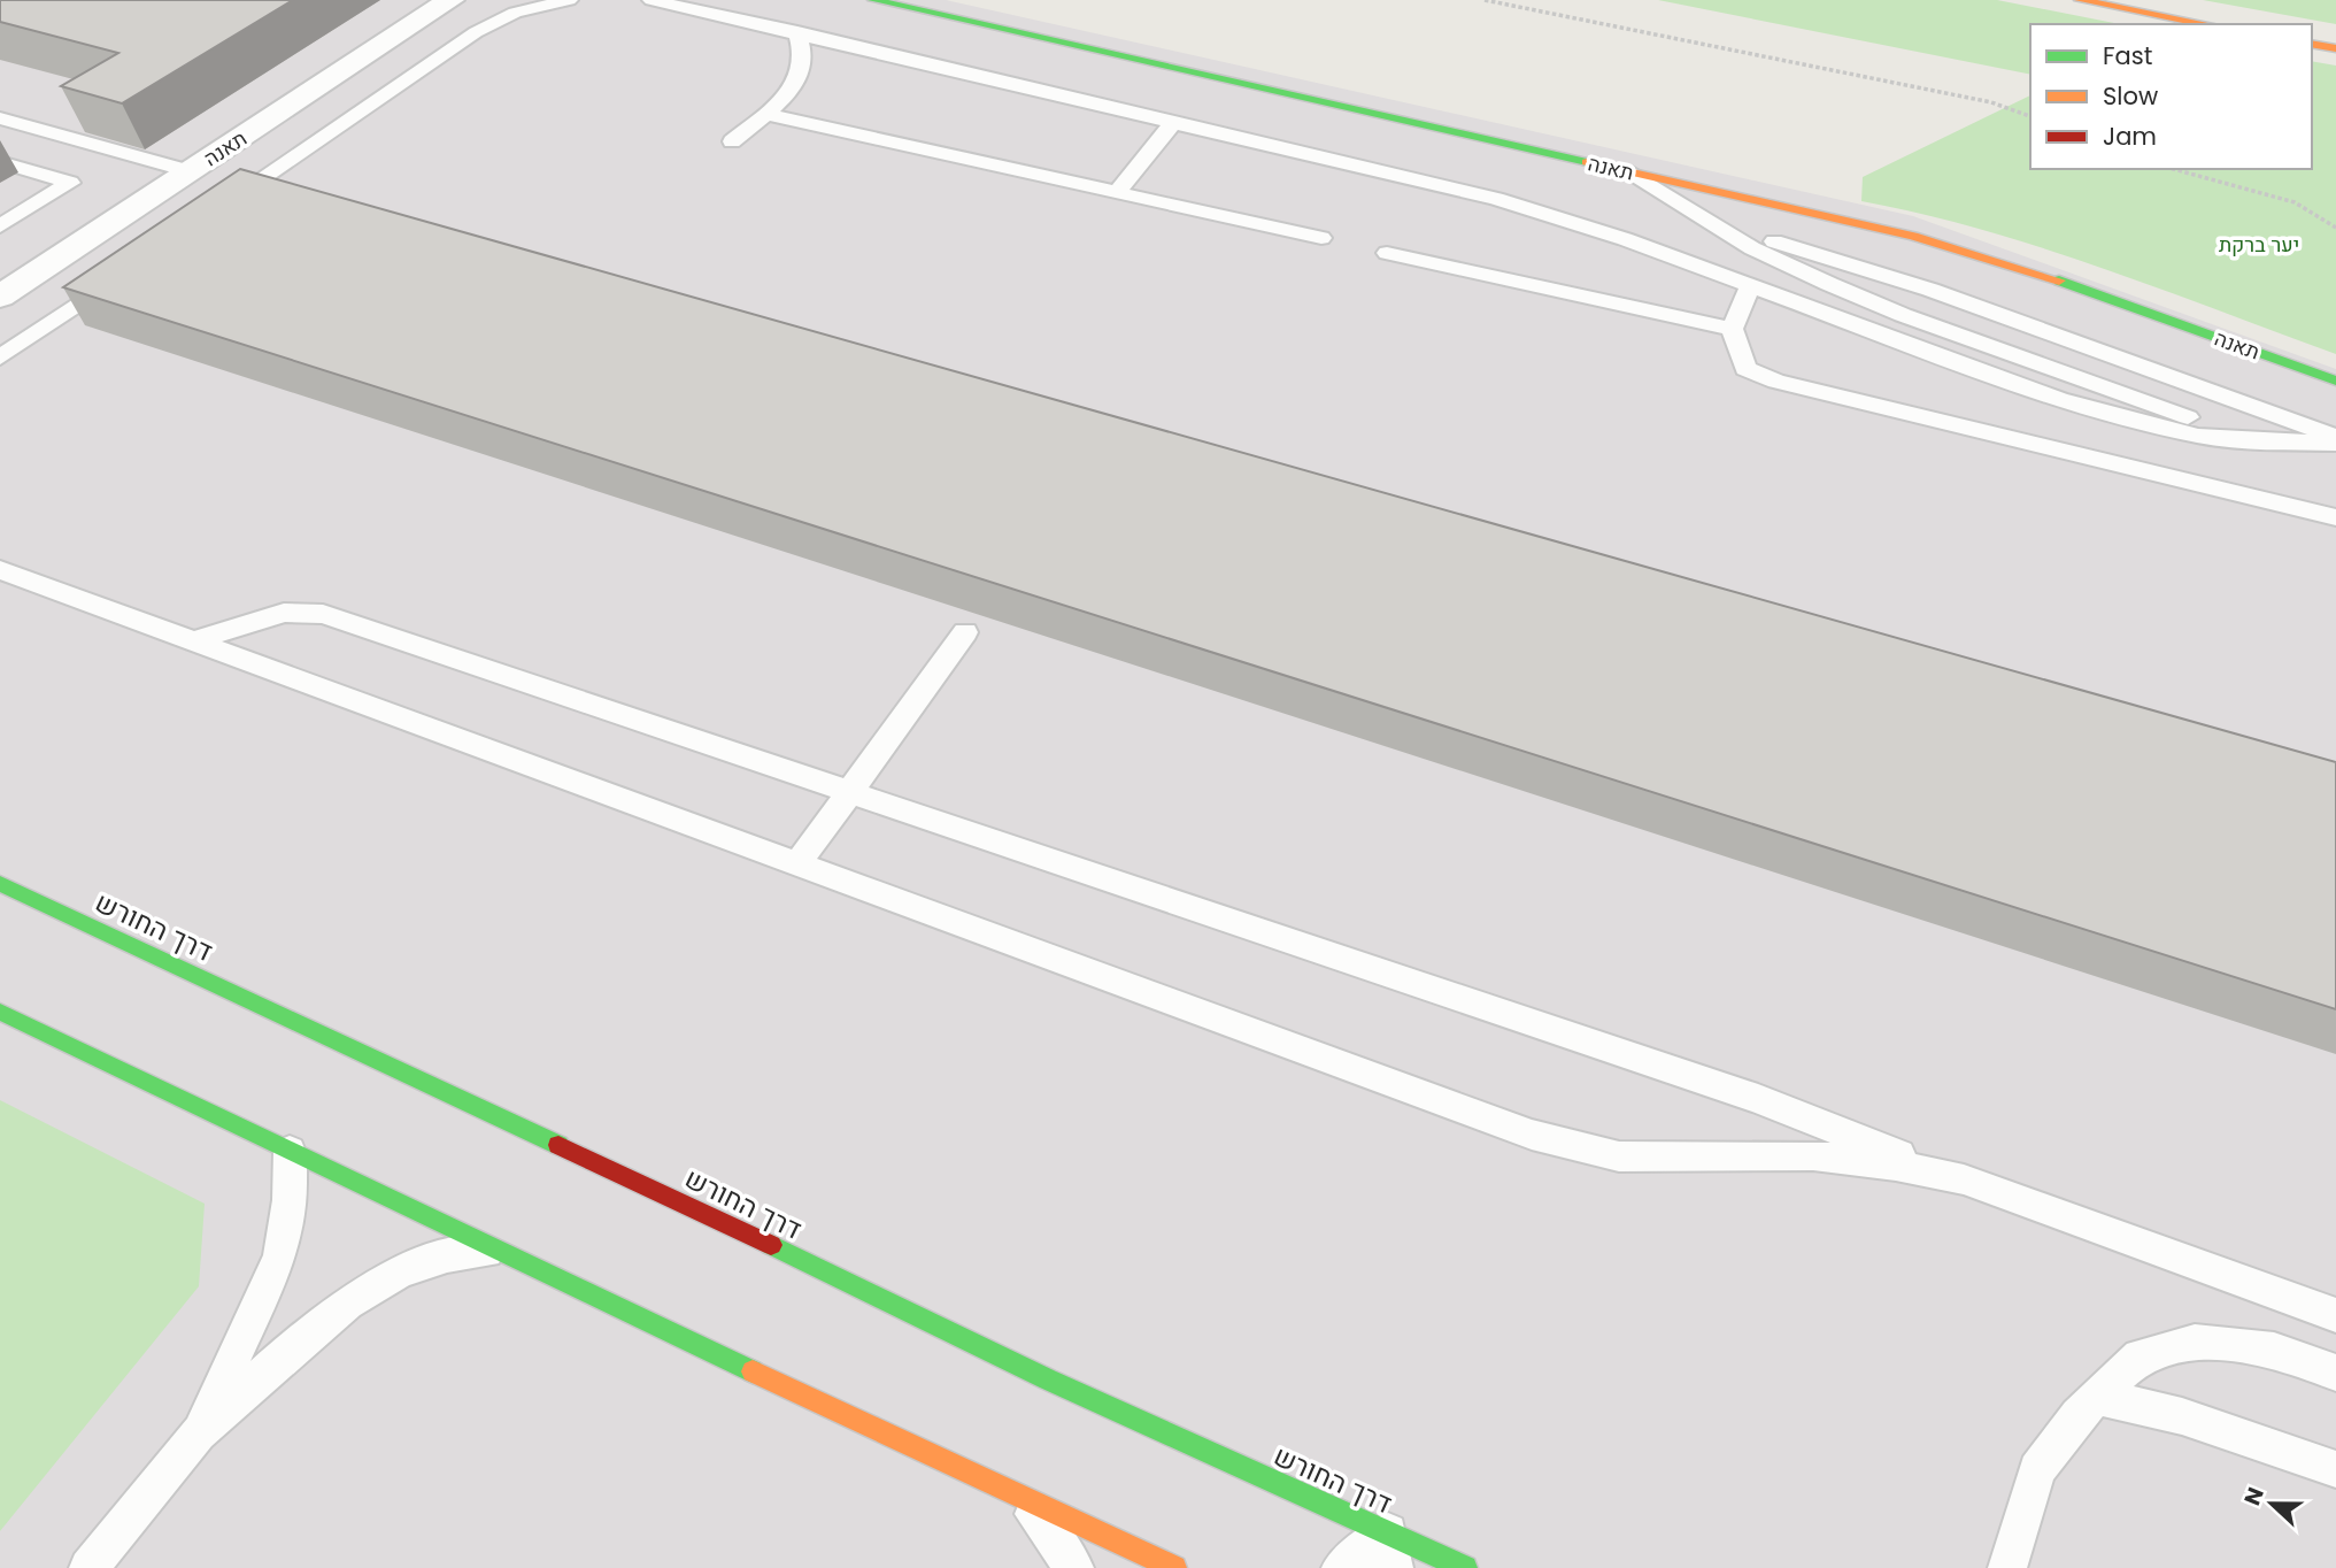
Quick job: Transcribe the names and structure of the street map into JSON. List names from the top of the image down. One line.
{"streets":{"main road":["תאנה","דרך החורש"]},"parks":["יער ברקת"],"legend":["Fast","Slow","Jam"],"north":"left"}
